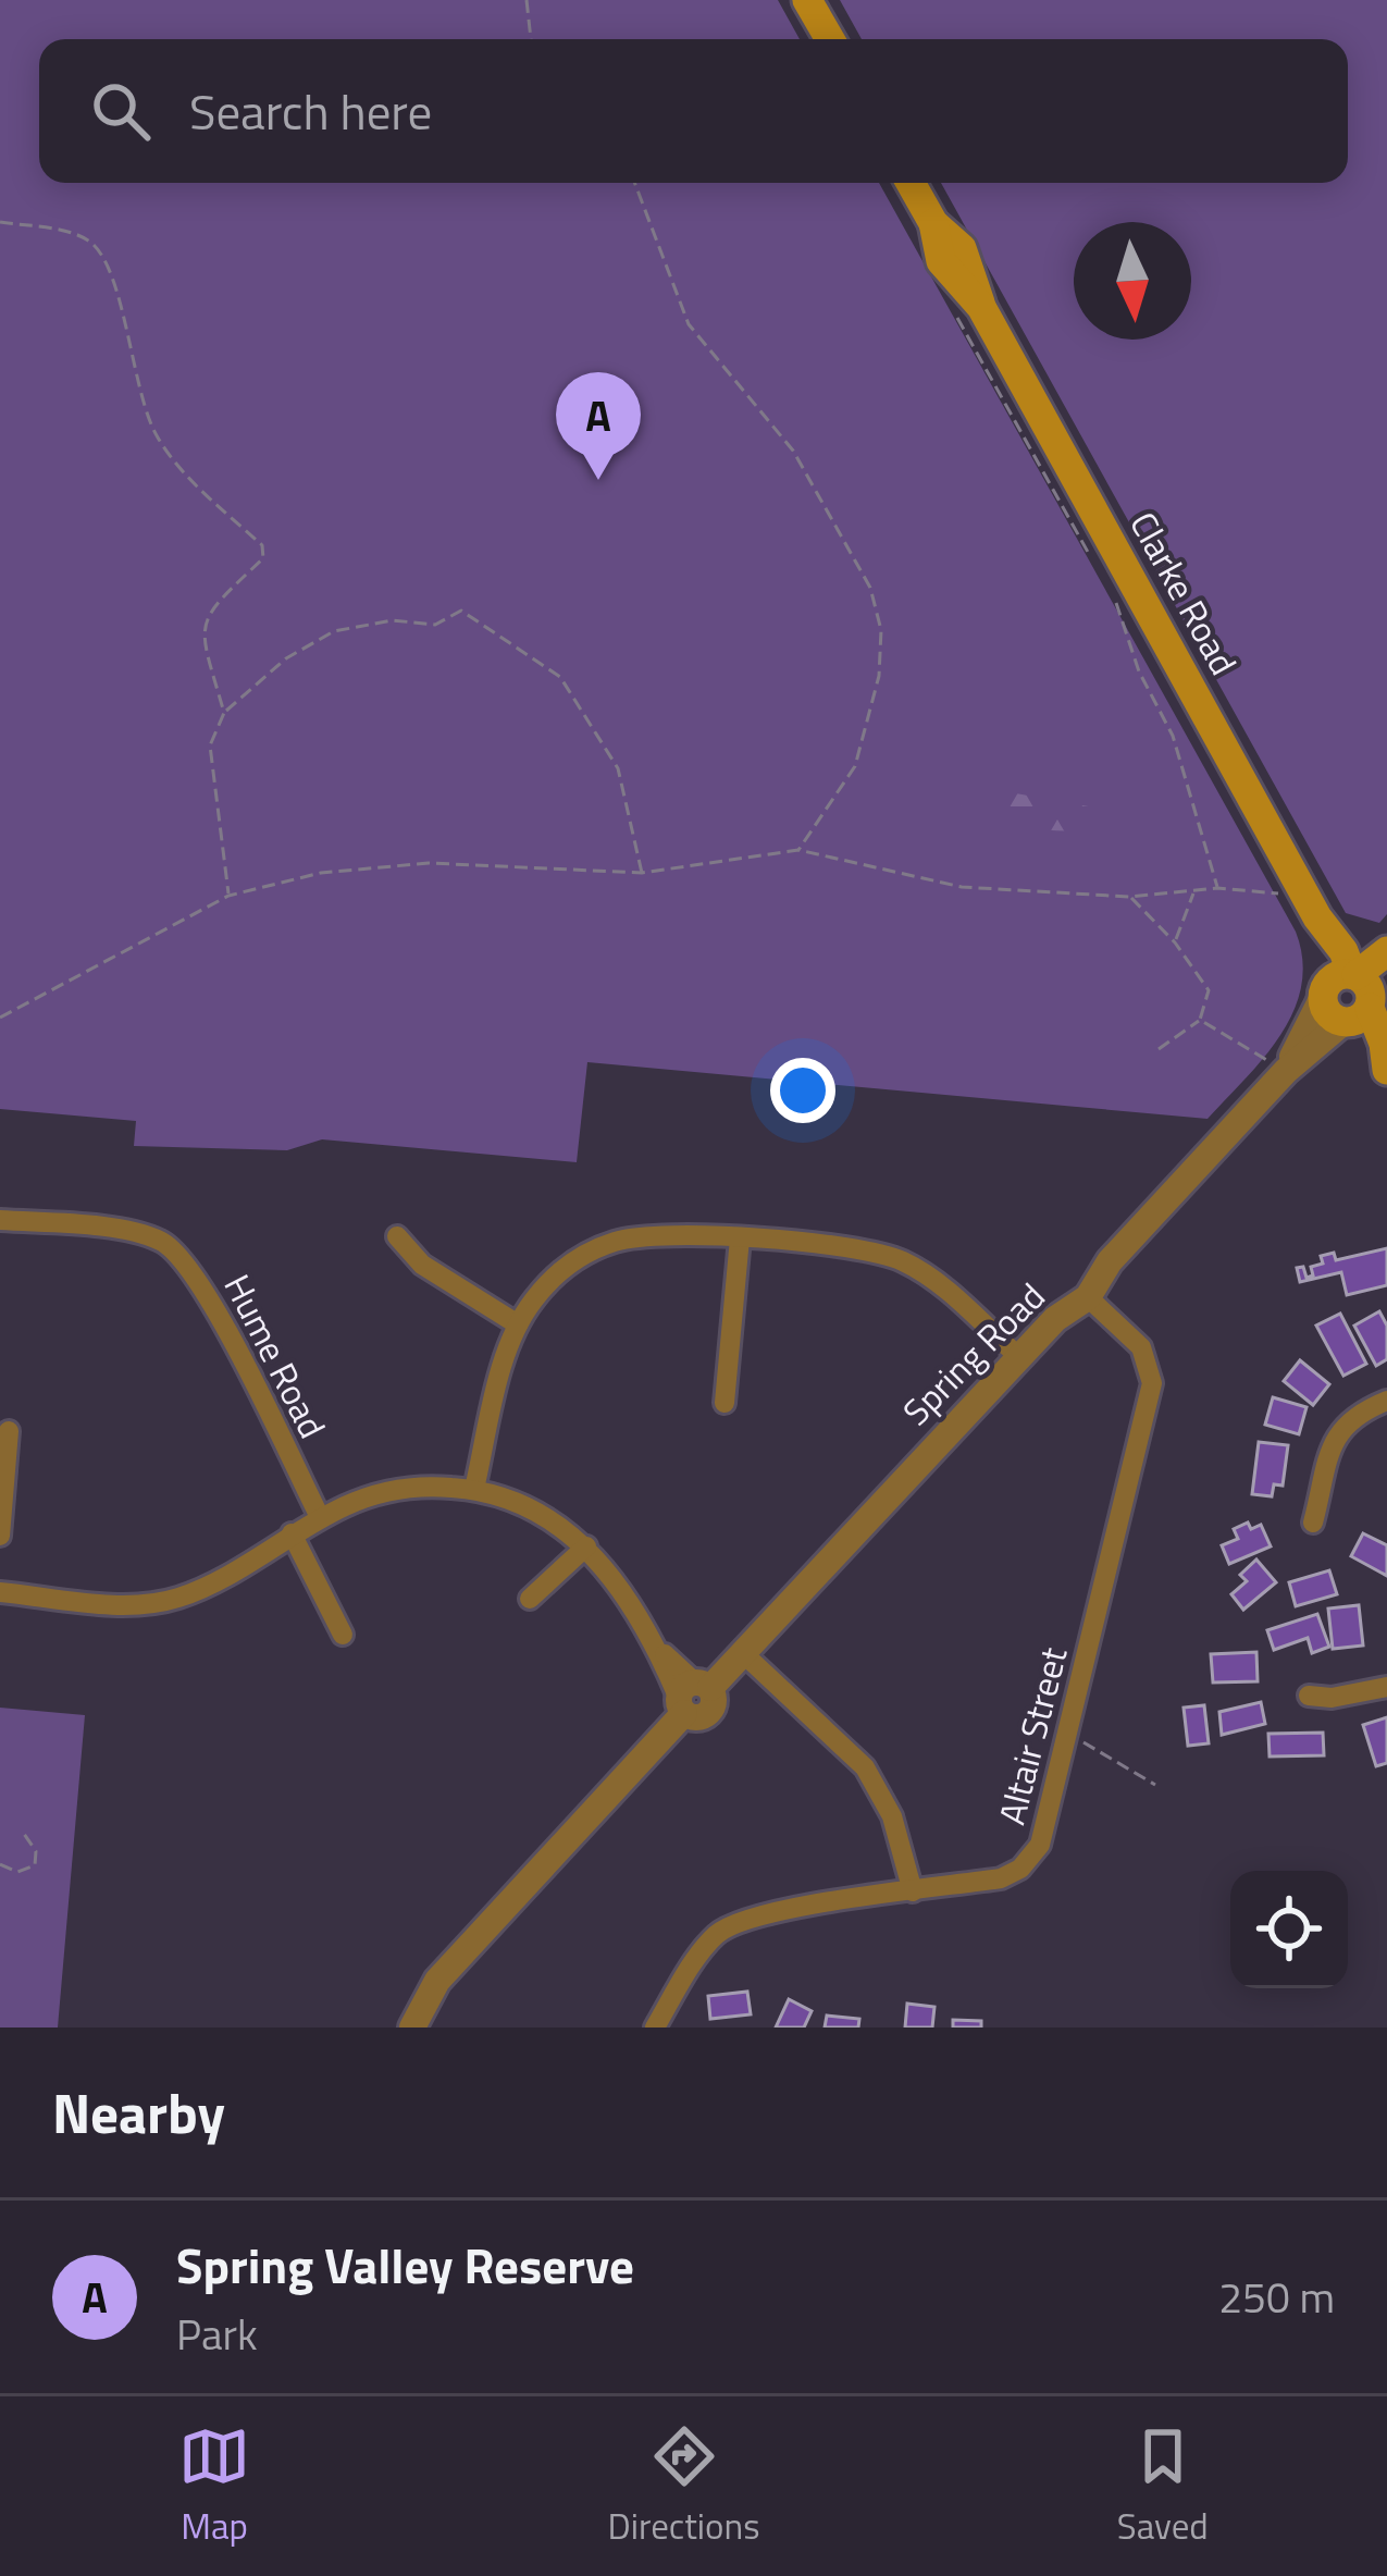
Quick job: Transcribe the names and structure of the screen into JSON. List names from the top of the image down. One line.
{"streets":{"main road":["Clarke Road","Spring Road"],"street":["Hume Road","Altair Street"]},"crossings":[["Clarke Road","Spring Road"],["Spring Road","Altair Street"]],"north":"bottom","page":{"search":"Search here","pins":"A","heading":"Nearby","list":[{"mark":"A","name":"Spring Valley Reserve","note":"Park","value":"250 m"}],"nav":["Map","Directions","Saved"]}}
